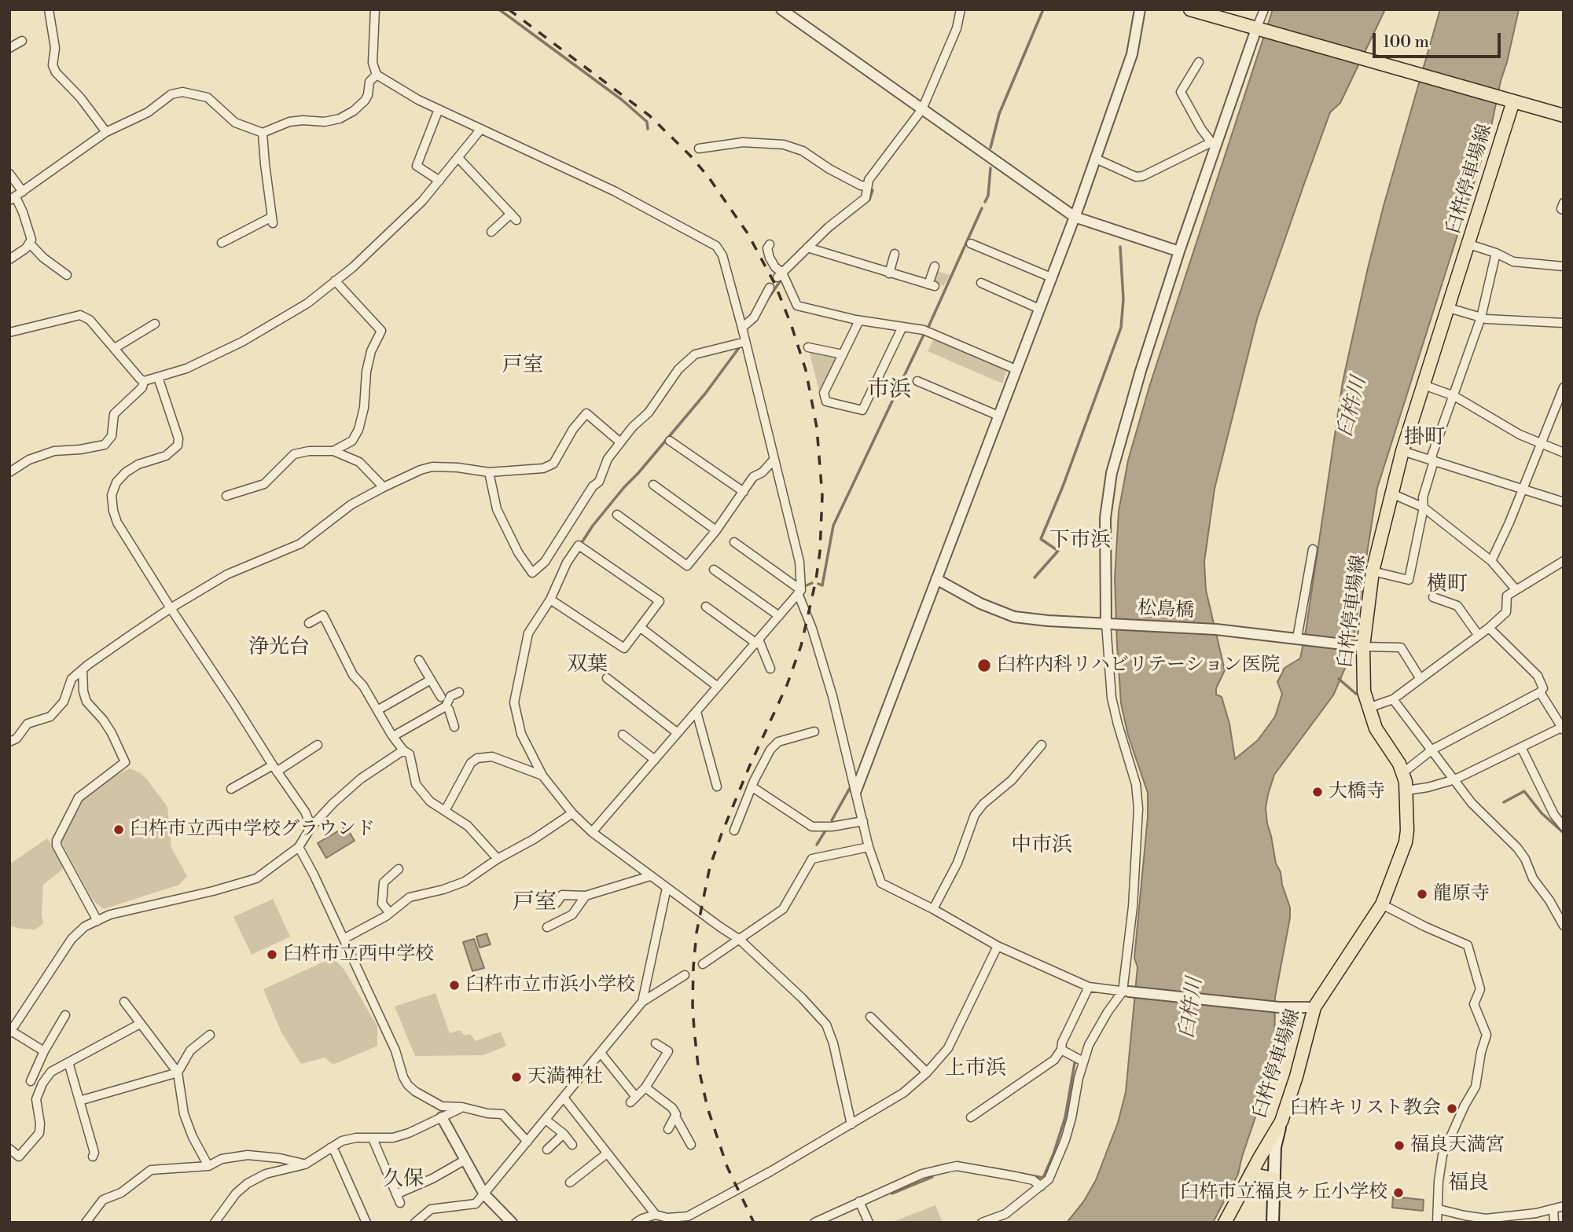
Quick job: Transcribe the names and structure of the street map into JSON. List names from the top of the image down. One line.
{"streets":{"main road":["臼杵停車場線"],"street":["松島橋"]},"crossings":[["臼杵停車場線","松島橋"]],"districts":["戸室","市浜","掛町","下市浜","横町","浄光台","双葉","中市浜","戸室","上市浜","久保","福良"],"water":["臼杵川"],"places":["臼杵内科リハビリテーション医院","大橋寺","臼杵市立西中学校グラウンド","龍原寺","臼杵市立西中学校","臼杵市立市浜小学校","天満神社","臼杵キリスト教会","福良天満宮","臼杵市立福良ヶ丘小学校"],"scale_bar":"100 m"}
